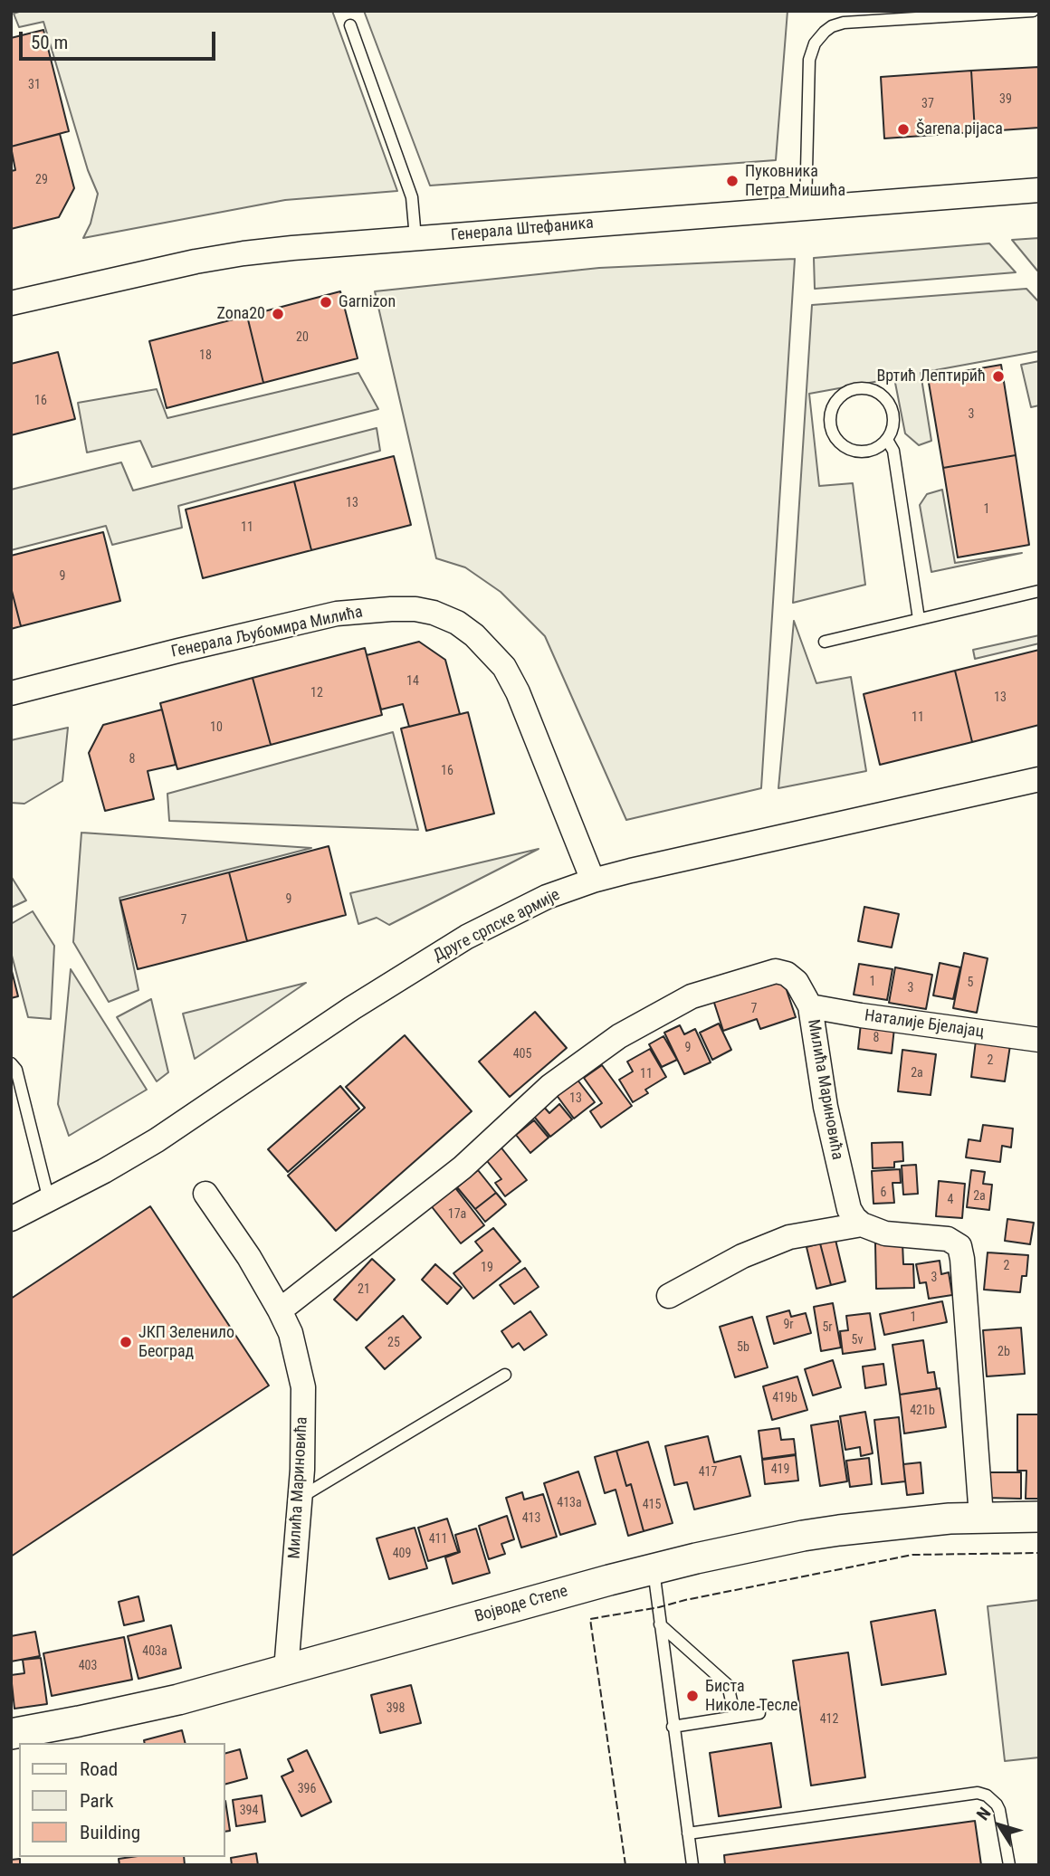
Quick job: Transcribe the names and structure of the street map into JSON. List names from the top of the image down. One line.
{"streets":{"street":["Генерала Штефаника","Генерала Љубомира Милића","Друге српске армије","Наталије Бјелајац","Милића Мариновића","Војводе Степе"]},"crossings":[["Генерала Љубомира Милића","Друге српске армије"],["Наталије Бјелајац","Милића Мариновића"],["Милића Мариновића","Војводе Степе"]],"places":["Šarena pijaca","Пуковника Петра Мишића","Garnizon","Zona20","Вртић Лептирић","ЈКП Зеленило Београд","Биста Николе Тесле"],"house_numbers":["31","39","37","29","20","18","16","3","13","1","11","9","14","12","13","11","10","8","16","9","7","1","5","3","7","8","9","405","2","2a","11","13","6","2a","4","17a","2","19","3","21","1","9r","5r","5v","25","5b","2b","419b","421b","419","417","413a","415","413","411","409","403a","403","398","412","396","394"],"legend":["Road","Park","Building"],"scale_bar":"50 m","north":"top left"}
